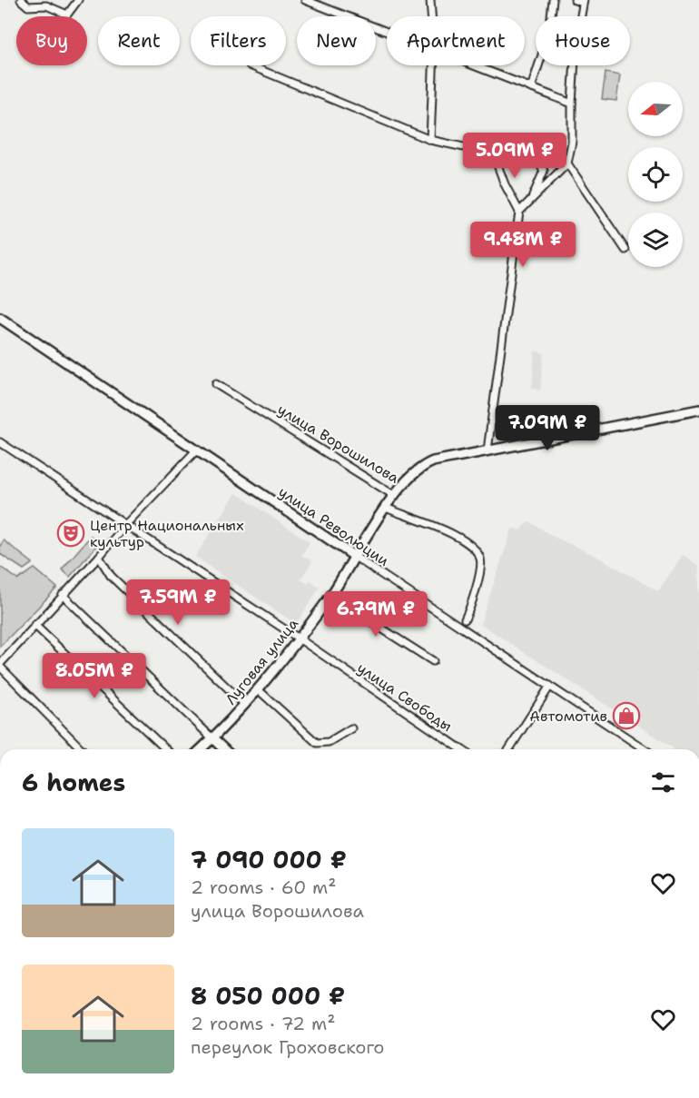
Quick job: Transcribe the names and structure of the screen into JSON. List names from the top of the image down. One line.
{"streets":{"main road":["улица Ворошилова","улица Революции","Луговая улица"],"street":["улица Свободы"]},"crossings":[["улица Ворошилова","Луговая улица"],["улица Революции","Луговая улица"],["Луговая улица","улица Свободы"]],"places":{"theatre":["Центр Национальных культур"],"shop":["Автомотив"]},"north":"left","page":{"chip":["Buy","Rent","Filters","New","Apartment","House"],"price":["5.09M ₽","9.48M ₽","7.09M ₽","7.59M ₽","6.79M ₽","8.05M ₽"],"heading":"6 homes","list":[{"name":"7 090 000 ₽","note":"2 rooms · 60 m² · улица Ворошилова"},{"name":"8 050 000 ₽","note":"2 rooms · 72 m² · переулок Гроховского"}]}}
